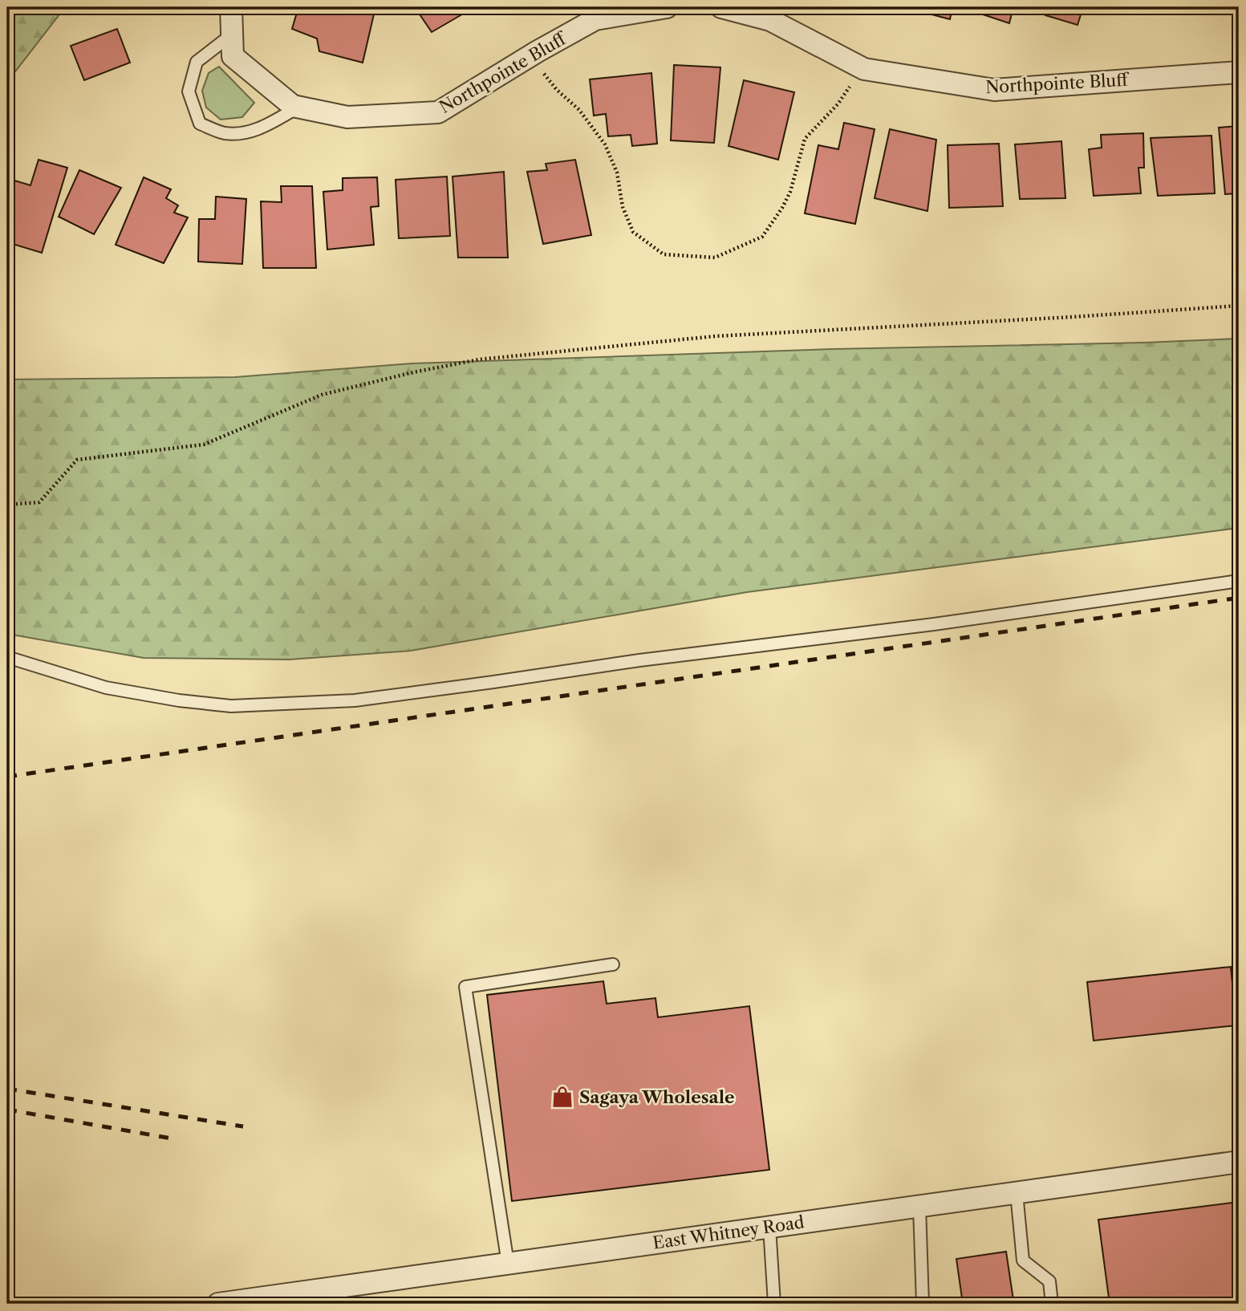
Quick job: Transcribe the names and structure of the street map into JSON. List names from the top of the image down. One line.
{"streets":{"street":["Northpointe Bluff","East Whitney Road"]},"places":{"shop":["Sagaya Wholesale"]}}
